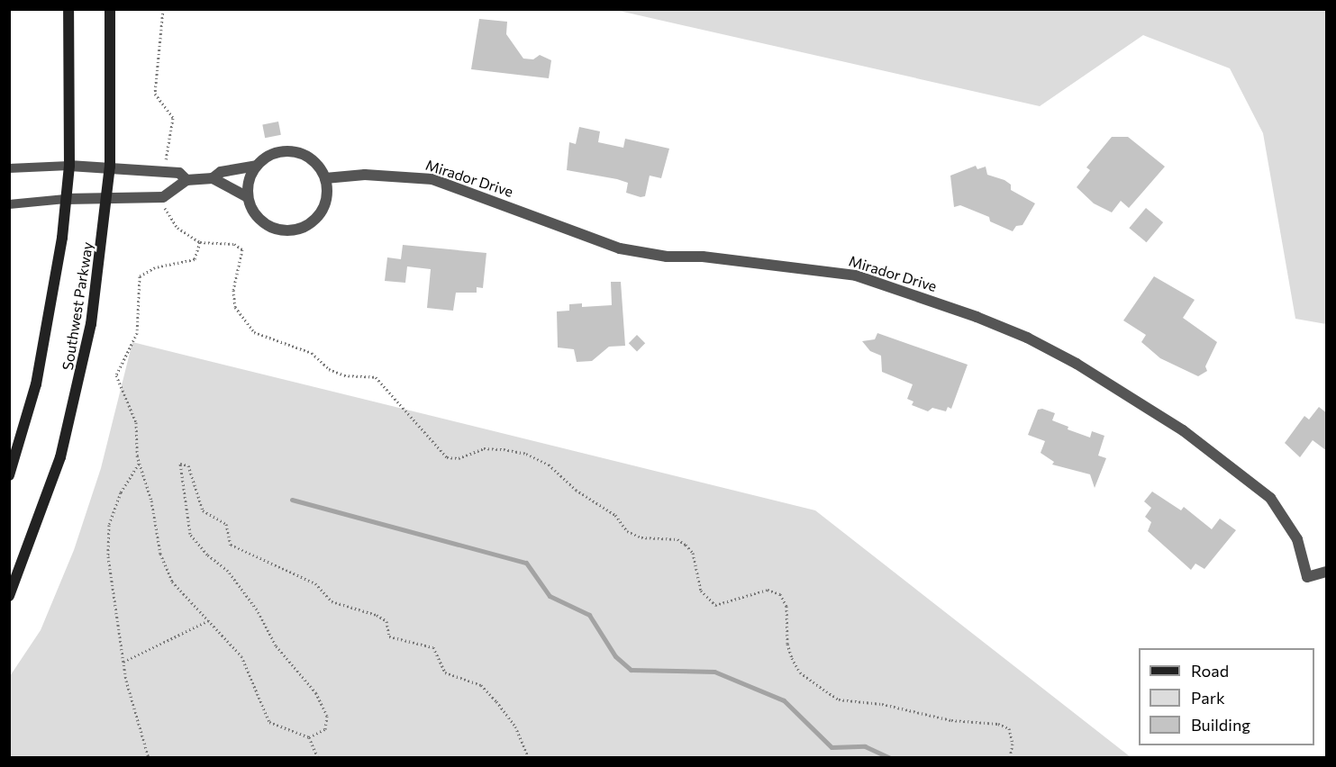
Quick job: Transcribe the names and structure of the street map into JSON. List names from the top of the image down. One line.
{"streets":{"main road":["Southwest Parkway"],"street":["Mirador Drive"]},"legend":["Road","Park","Building"]}
